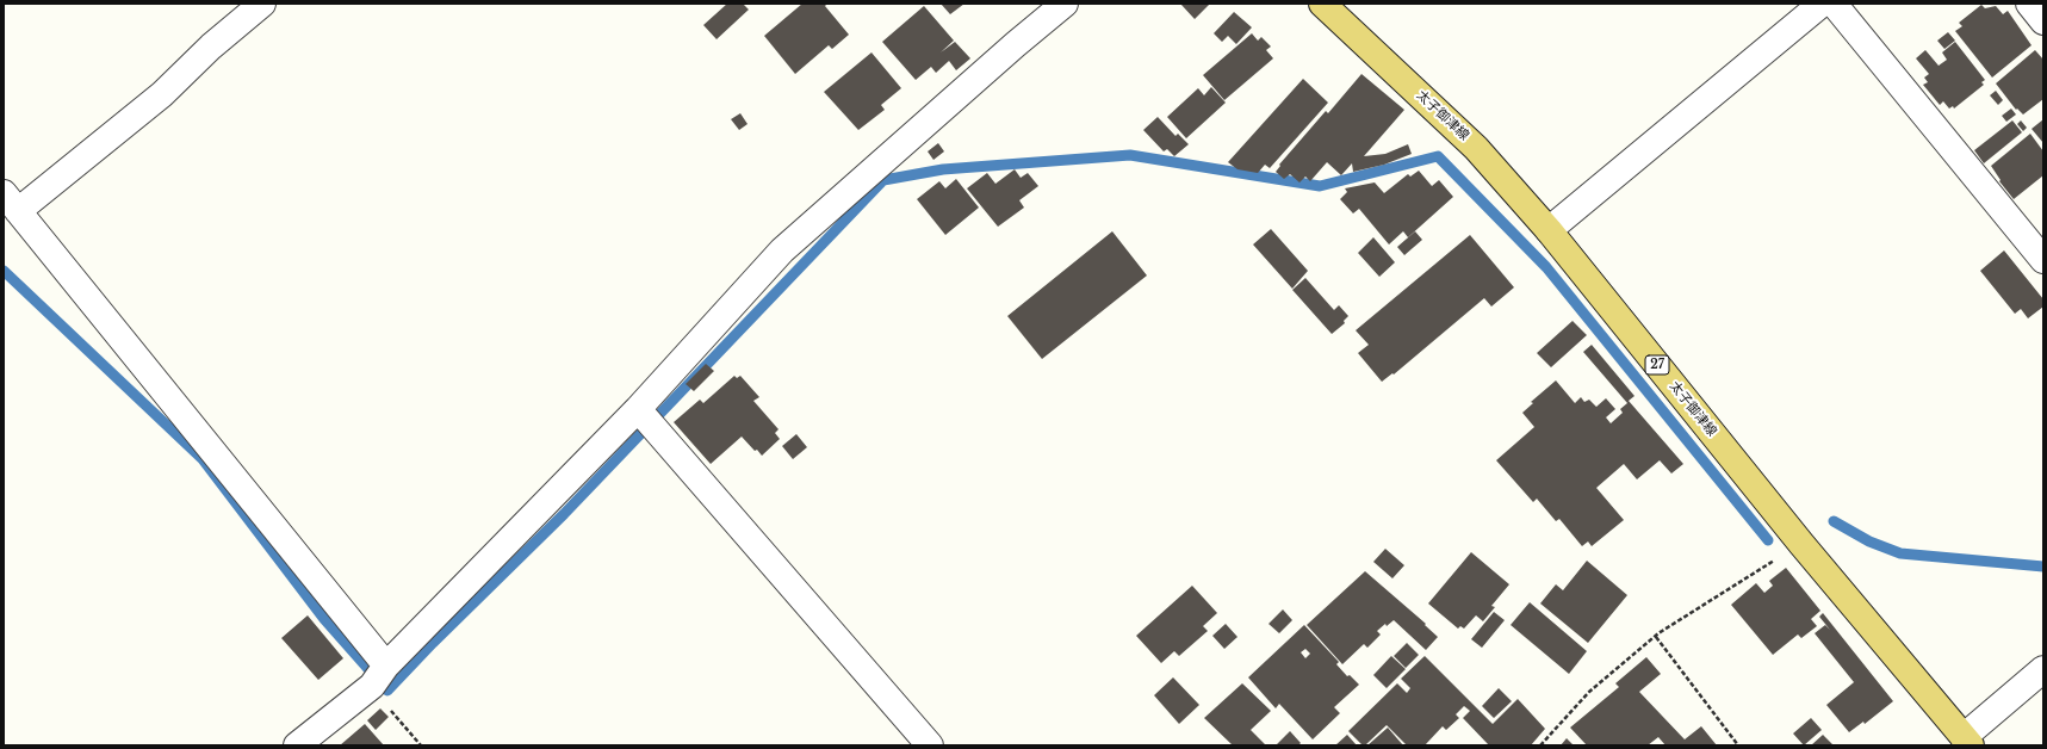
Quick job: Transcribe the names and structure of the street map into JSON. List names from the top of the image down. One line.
{"streets":{"main road":["太子御津線","27"]}}
